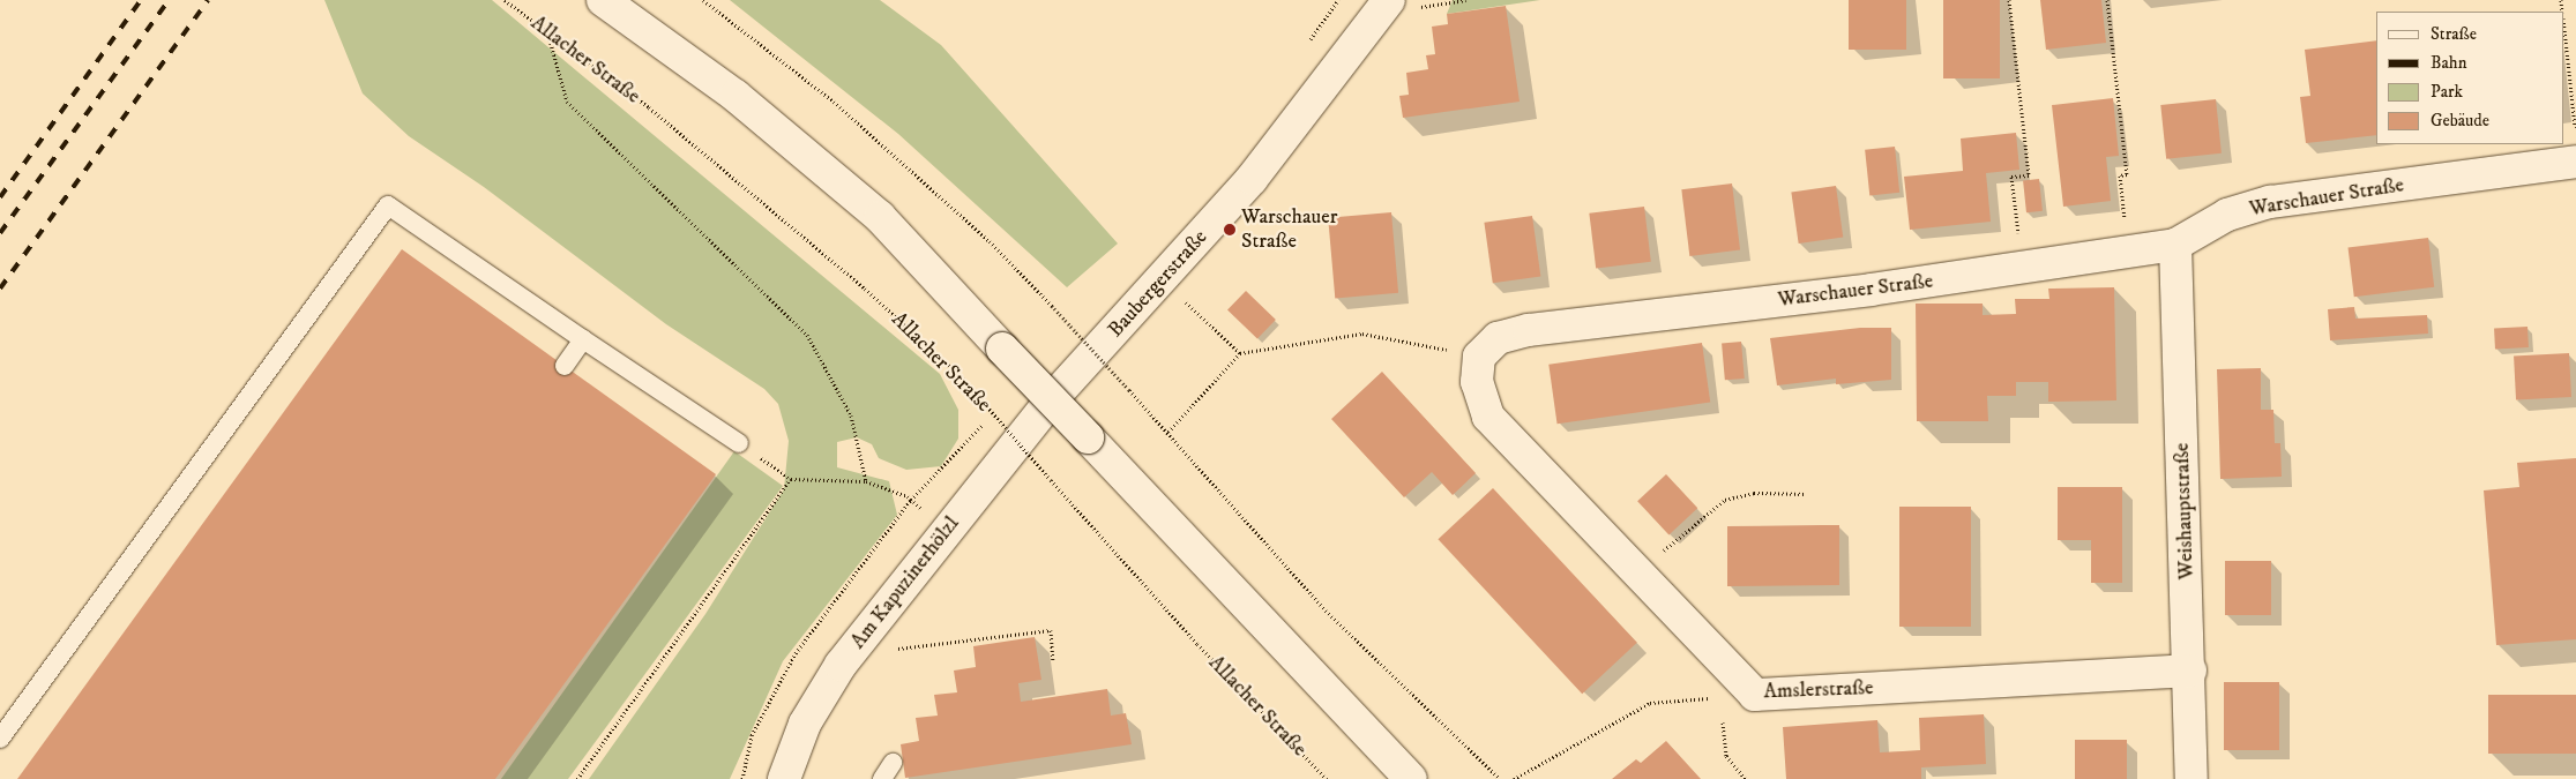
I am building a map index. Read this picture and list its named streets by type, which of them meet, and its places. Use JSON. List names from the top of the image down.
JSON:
{
  "streets": {
    "street": [
      "Warschauer Straße",
      "Baubergerstraße",
      "Weishauptstraße",
      "Am Kapuzinerhölzl",
      "Amslerstraße"
    ],
    "path": ["Allacher Straße"]
  },
  "crossings": [
    ["Warschauer Straße", "Weishauptstraße"],
    ["Warschauer Straße", "Amslerstraße"],
    ["Baubergerstraße", "Am Kapuzinerhölzl"],
    ["Weishauptstraße", "Amslerstraße"]
  ],
  "places": ["Warschauer Straße"],
  "legend": [
    "Straße",
    "Bahn",
    "Park",
    "Gebäude"
  ]
}
